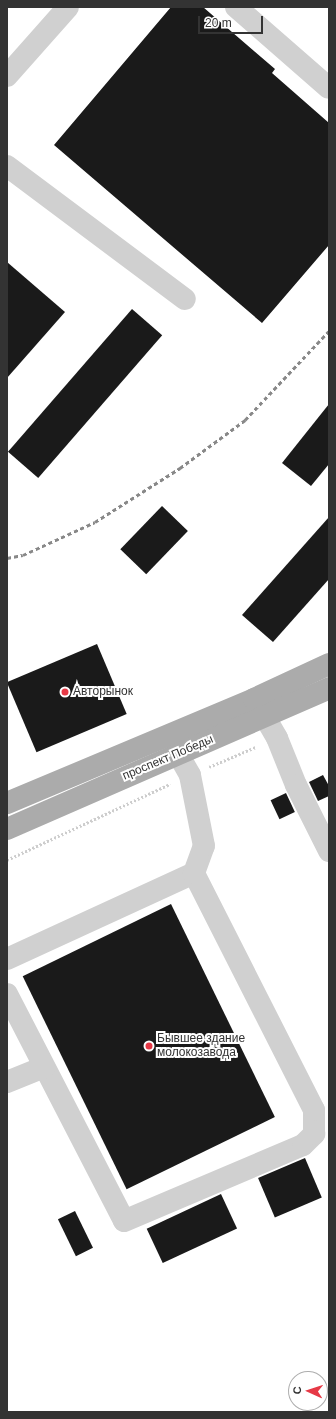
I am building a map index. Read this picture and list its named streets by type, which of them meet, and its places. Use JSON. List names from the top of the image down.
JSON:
{
  "streets": {
    "main road": ["проспект Победы"]
  },
  "places": ["Авторынок", "Бывшее здание молокозавода"],
  "scale_bar": "20 m",
  "north": "left"
}
